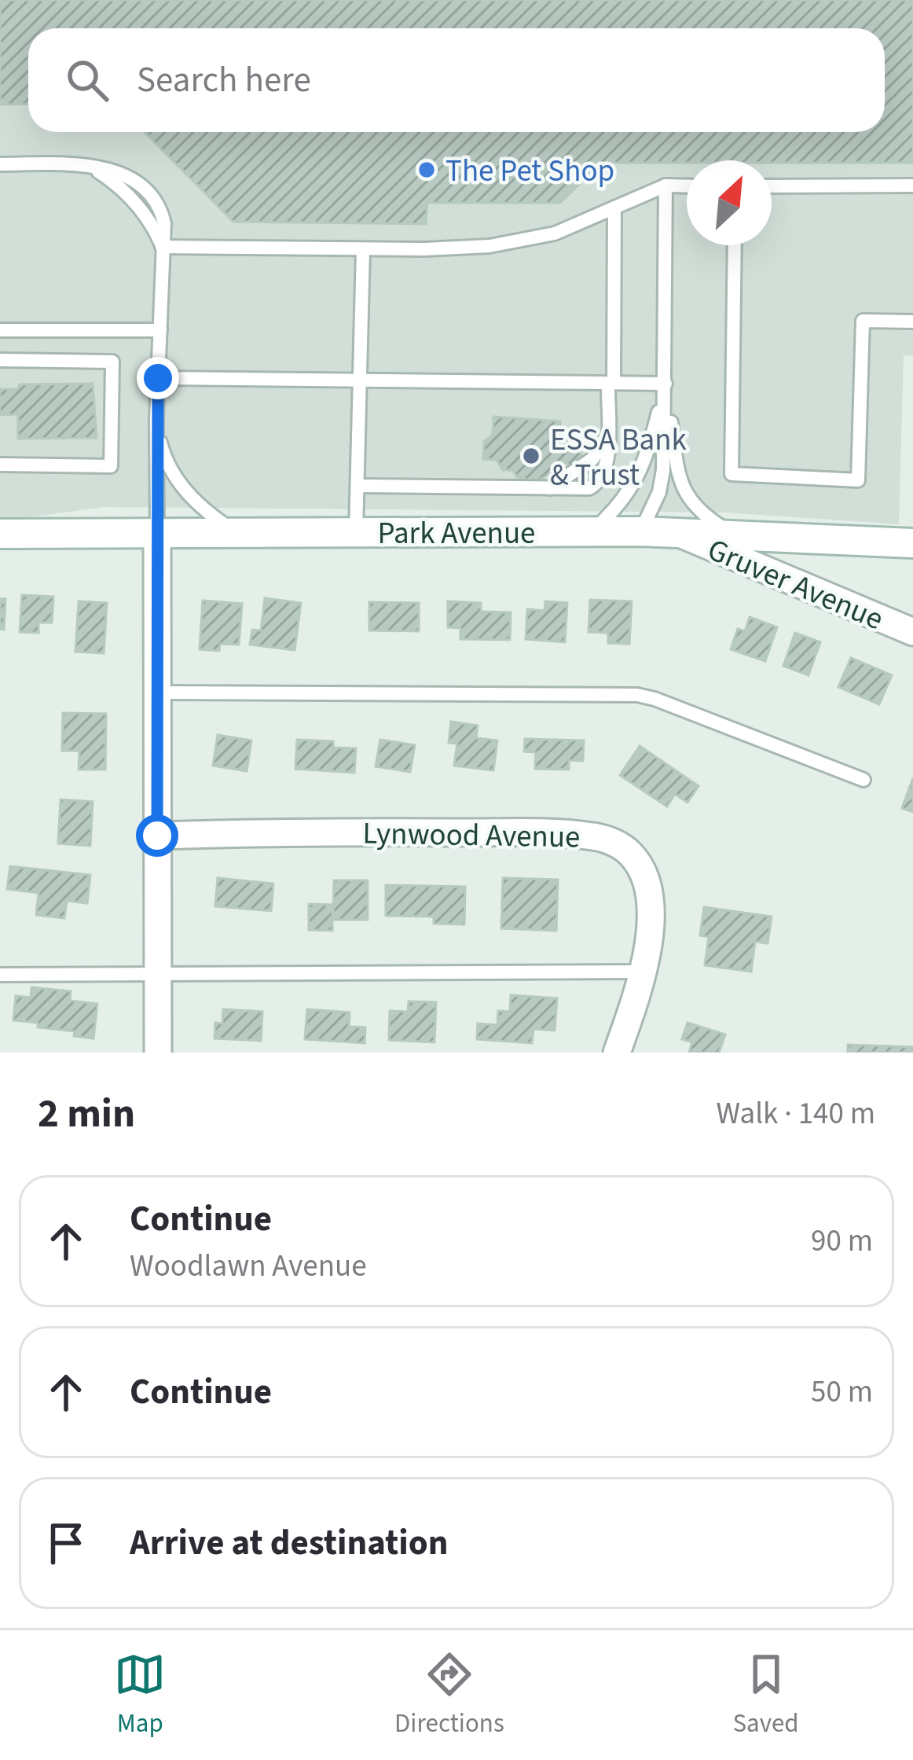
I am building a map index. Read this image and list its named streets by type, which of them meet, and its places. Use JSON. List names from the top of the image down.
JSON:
{
  "streets": {
    "main road": ["Park Avenue"],
    "street": ["Gruver Avenue", "Lynwood Avenue"]
  },
  "crossings": [
    ["Park Avenue", "Gruver Avenue"]
  ],
  "places": ["The Pet Shop", "ESSA Bank & Trust"],
  "north": "top right",
  "page": {
    "search": "Search here",
    "heading": ["2 min", "Walk · 140 m"],
    "list": [
      ["Continue", "Woodlawn Avenue", "90 m"],
      ["Continue", "50 m"],
      "Arrive at destination"
    ],
    "nav": ["Map", "Directions", "Saved"]
  }
}
